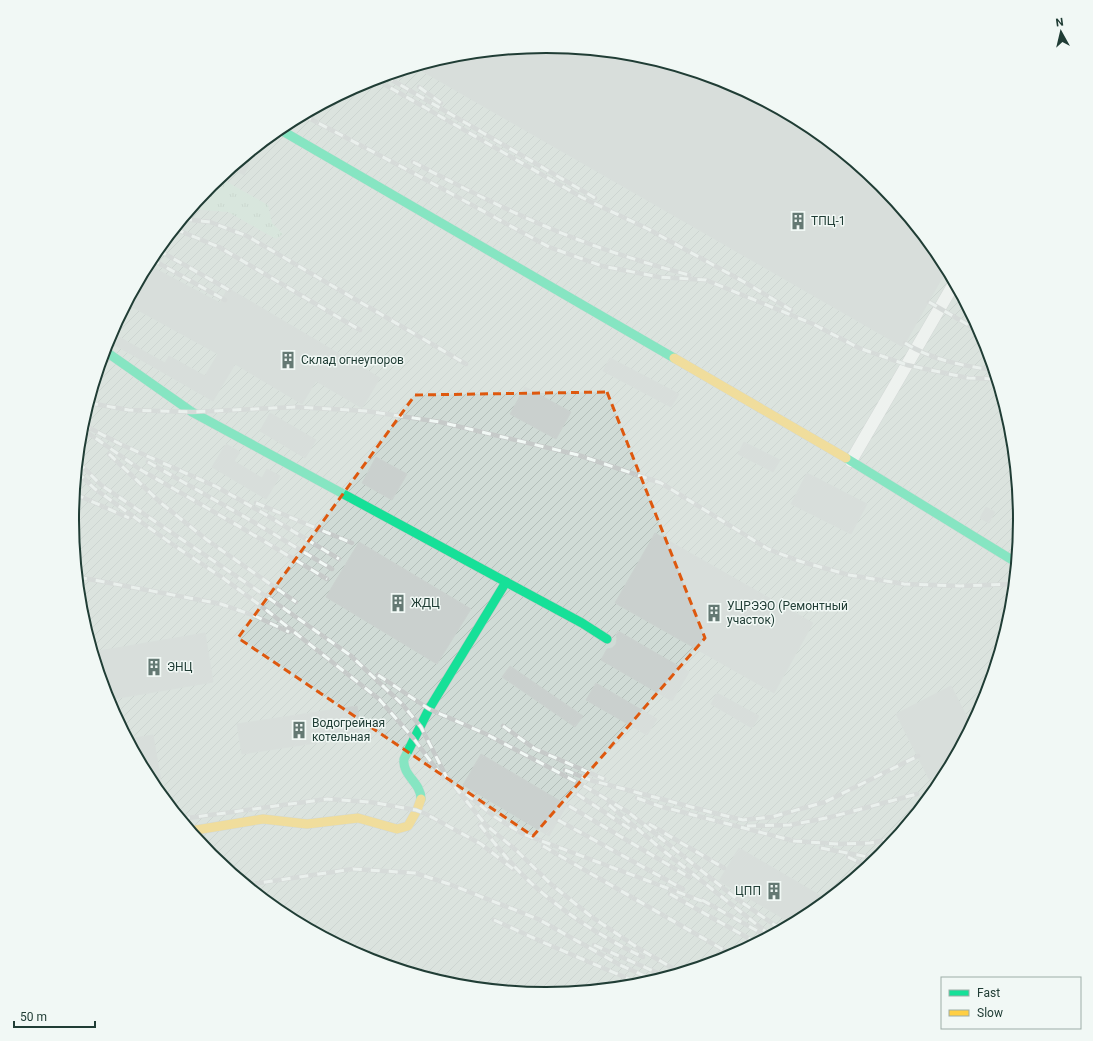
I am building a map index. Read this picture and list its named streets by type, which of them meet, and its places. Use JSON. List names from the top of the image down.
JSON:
{
  "places": {
    "building": [
      "ТПЦ-1",
      "Склад огнеупоров",
      "ЖДЦ",
      "УЦРЭЭО (Ремонтный участок)",
      "ЭНЦ",
      "Водогрейная котельная",
      "ЦПП"
    ]
  },
  "legend": ["Fast", "Slow"],
  "scale_bar": "50 m",
  "north": "top"
}
